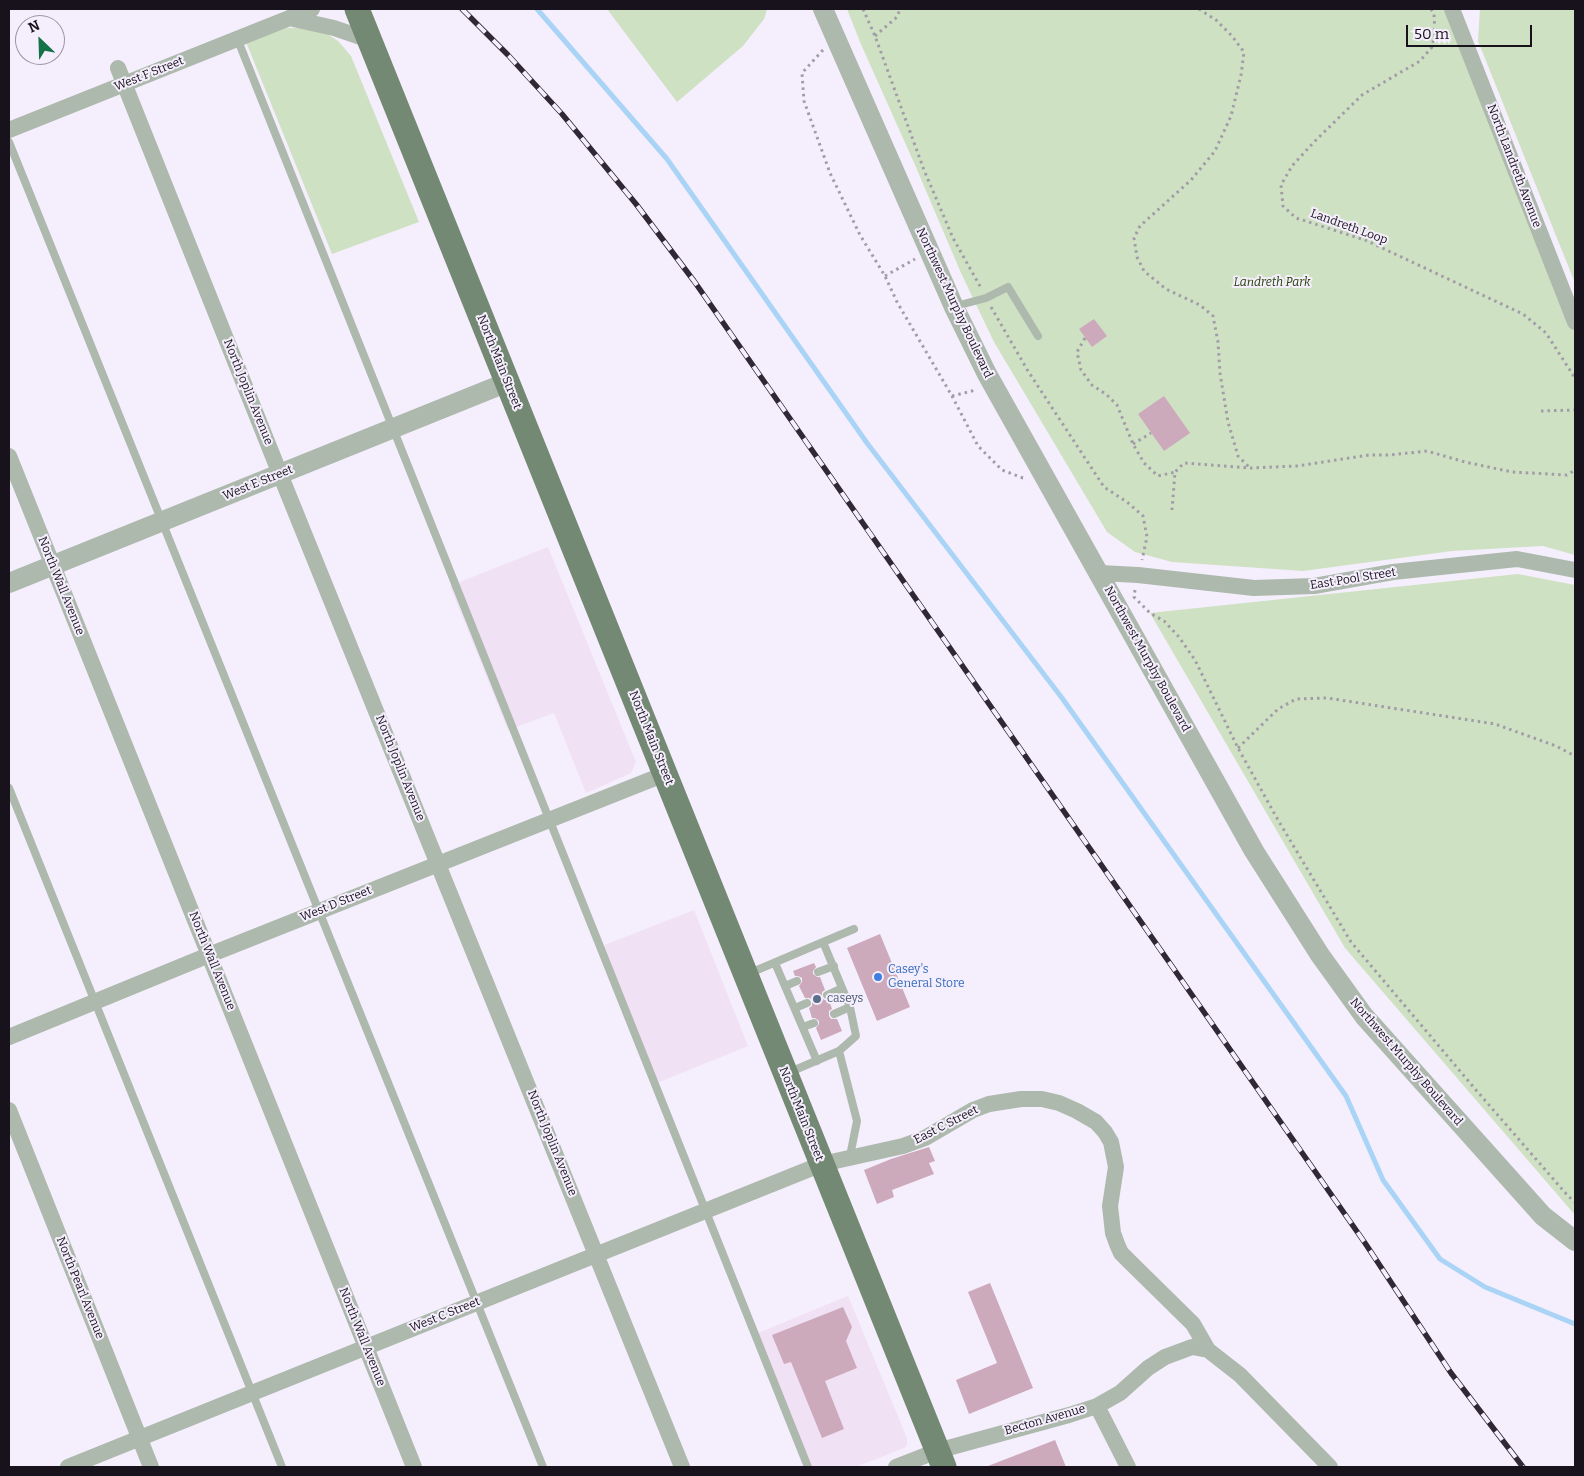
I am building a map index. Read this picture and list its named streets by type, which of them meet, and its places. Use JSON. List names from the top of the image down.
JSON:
{
  "streets": {
    "main road": ["North Main Street"],
    "street": [
      "West F Street",
      "North Landreth Avenue",
      "Northwest Murphy Boulevard",
      "North Joplin Avenue",
      "West E Street",
      "East Pool Street",
      "North Wall Avenue",
      "West D Street",
      "East C Street",
      "North Pearl Avenue",
      "West C Street",
      "Becton Avenue"
    ],
    "path": ["Landreth Loop"]
  },
  "crossings": [
    ["West F Street", "North Joplin Avenue"],
    ["Northwest Murphy Boulevard", "East Pool Street"],
    ["North Main Street", "West E Street"],
    ["North Main Street", "West D Street"],
    ["North Main Street", "East C Street"],
    ["North Main Street", "West C Street"],
    ["North Main Street", "Becton Avenue"],
    ["North Joplin Avenue", "West E Street"],
    ["North Joplin Avenue", "West D Street"],
    ["North Joplin Avenue", "West C Street"],
    ["West E Street", "North Wall Avenue"],
    ["North Wall Avenue", "West D Street"],
    ["North Wall Avenue", "West C Street"],
    ["East C Street", "West C Street"],
    ["East C Street", "Becton Avenue"],
    ["North Pearl Avenue", "West C Street"]
  ],
  "parks": ["Landreth Park"],
  "places": ["Casey's General Store", "caseys"],
  "scale_bar": "50 m",
  "north": "top left"
}
